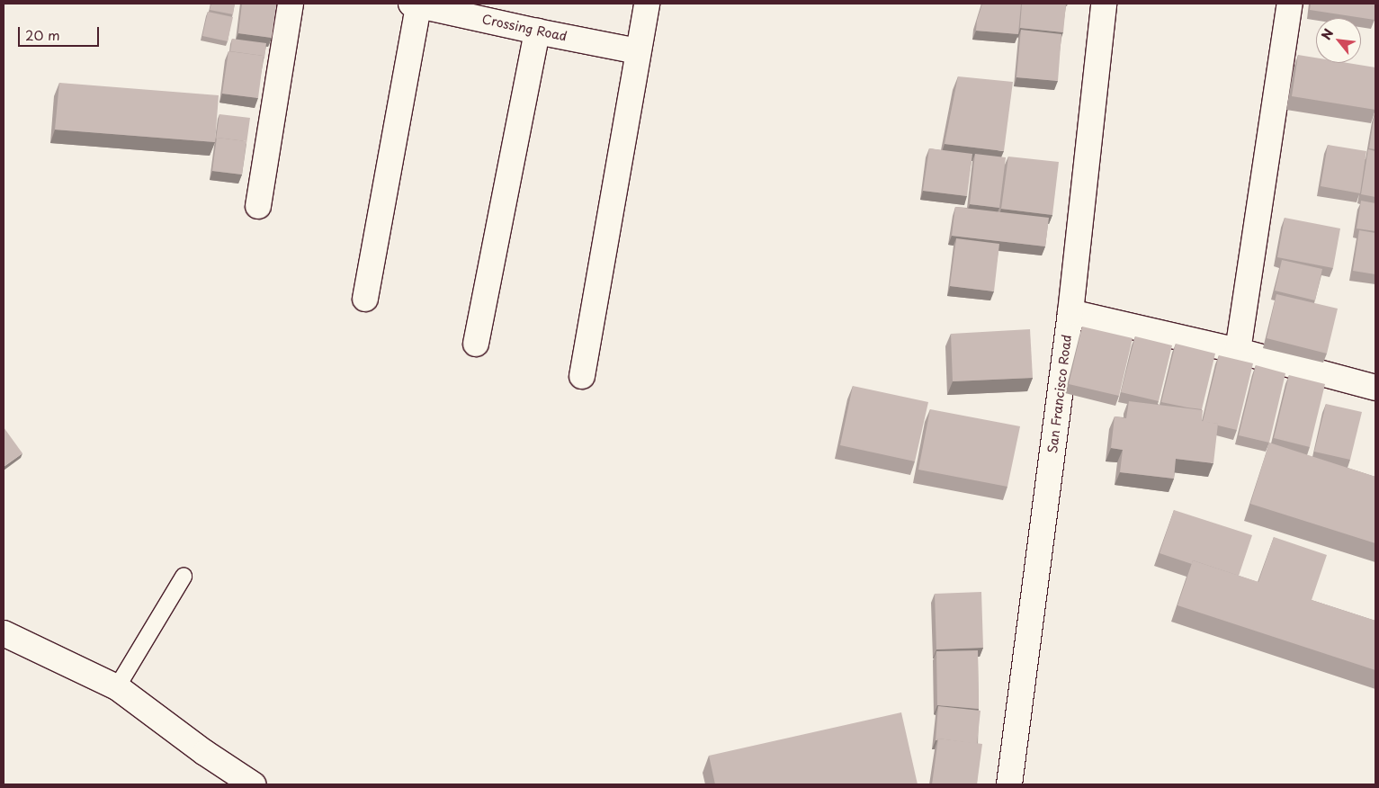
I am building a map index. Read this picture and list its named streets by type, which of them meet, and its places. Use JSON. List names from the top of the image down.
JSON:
{
  "streets": {
    "street": ["Crossing Road", "San Francisco Road"]
  },
  "scale_bar": "20 m",
  "north": "top left"
}
